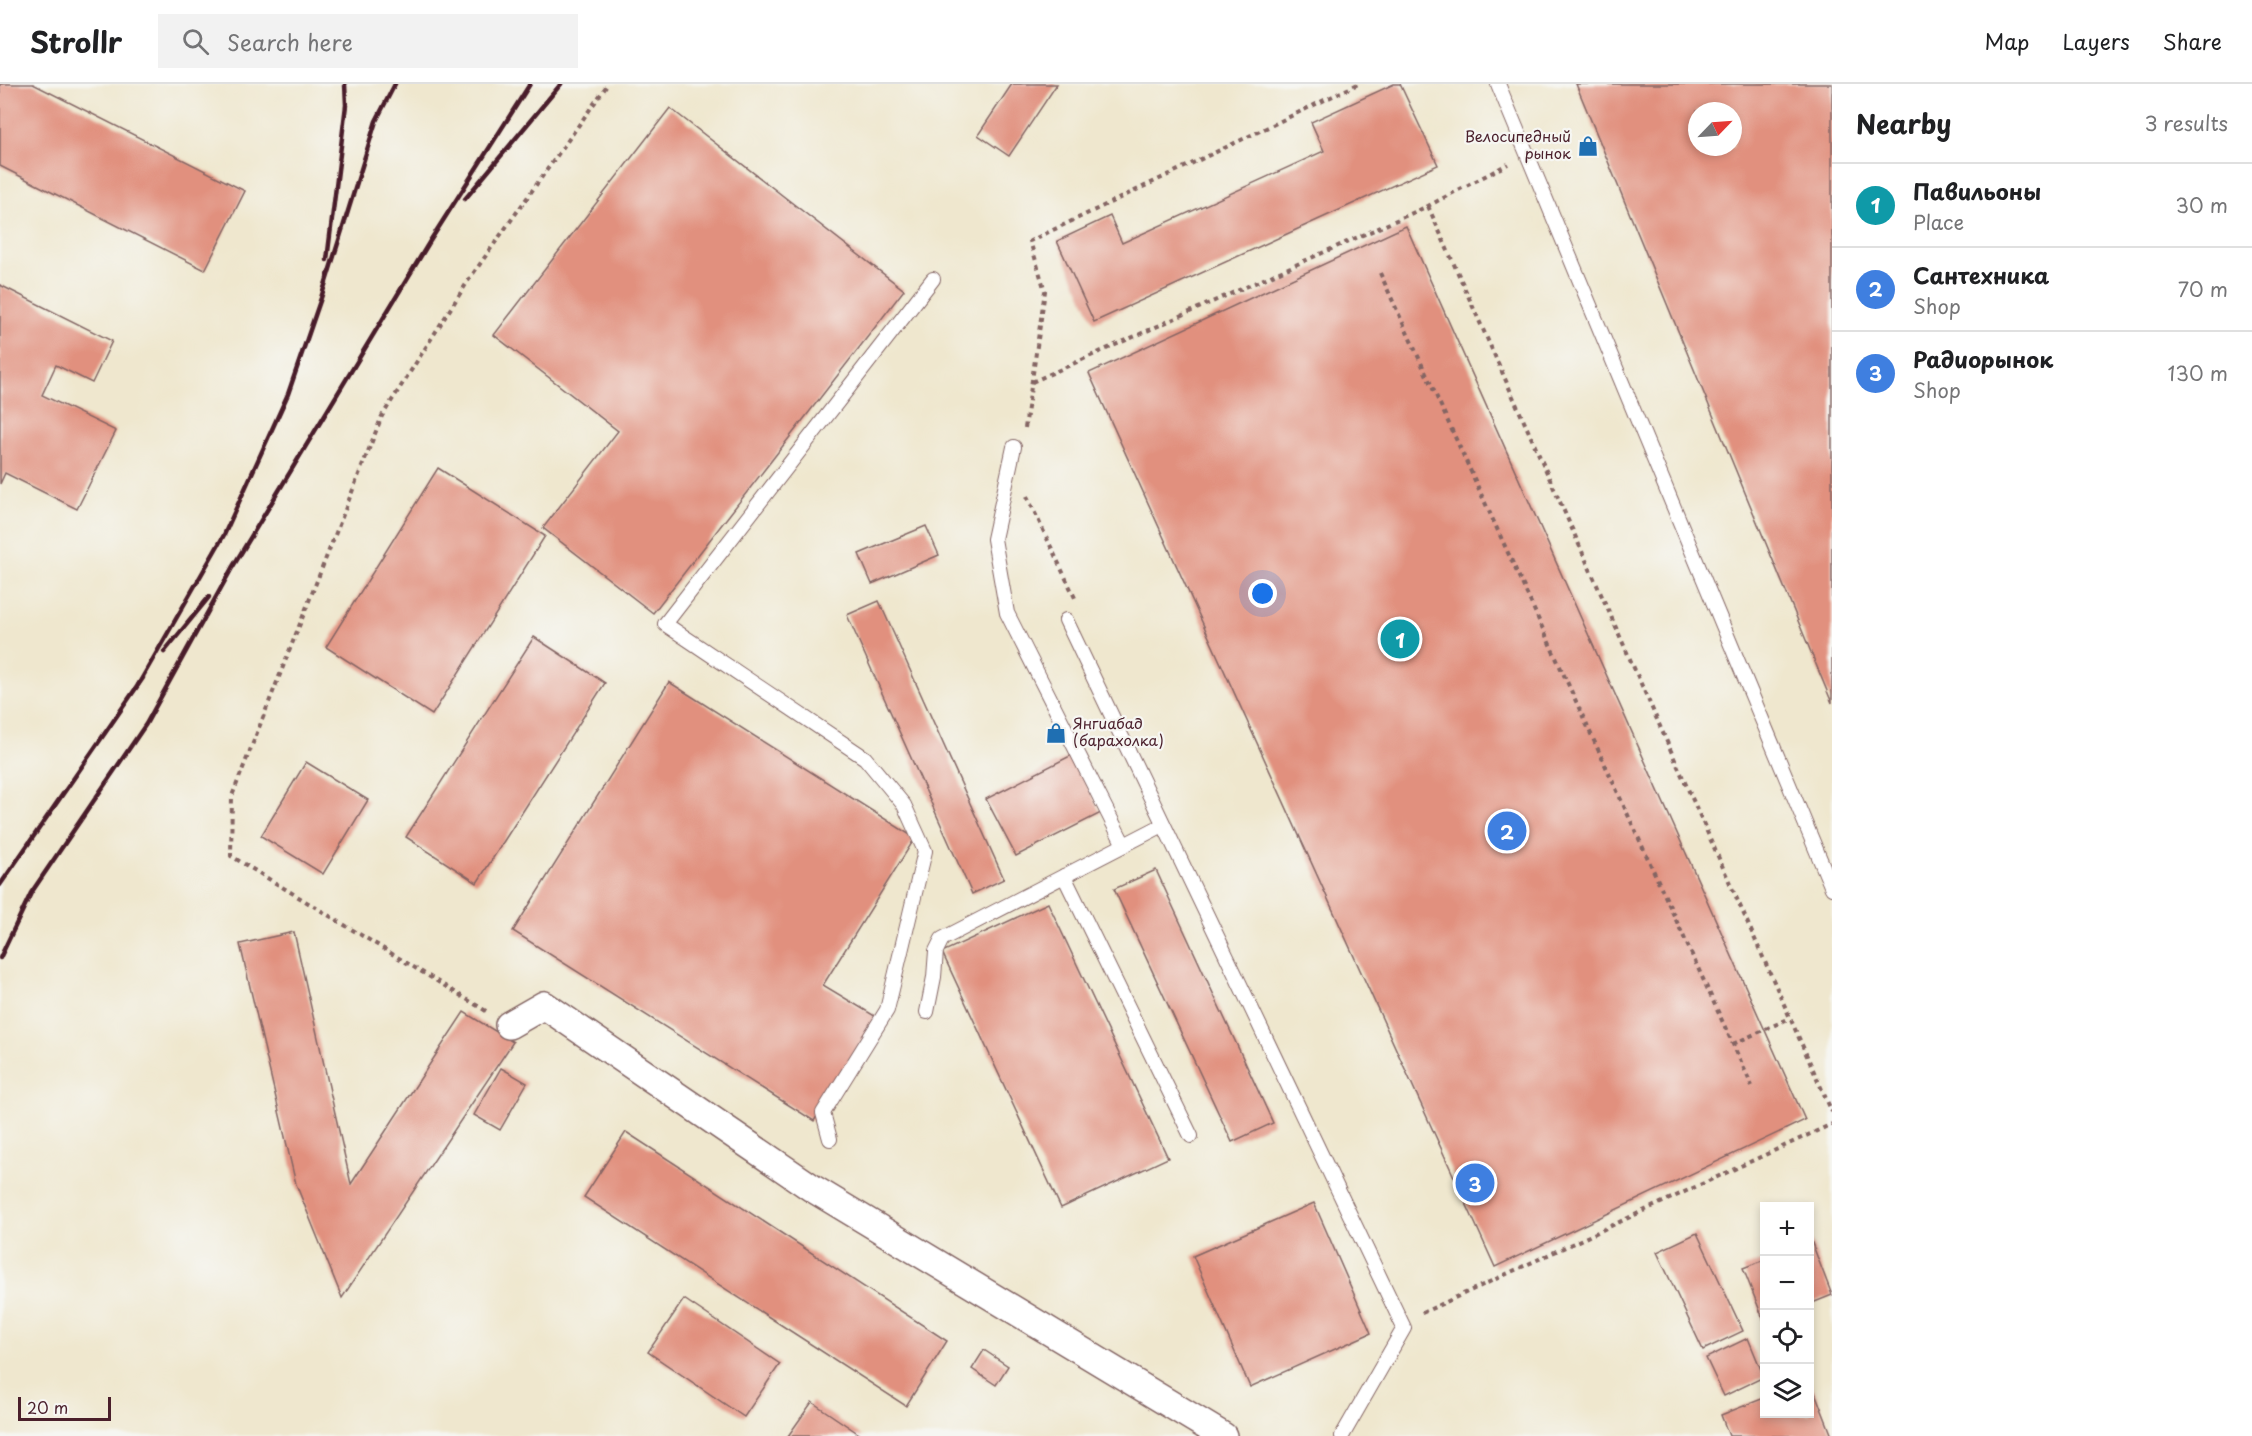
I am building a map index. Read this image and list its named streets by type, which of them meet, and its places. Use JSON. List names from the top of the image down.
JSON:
{
  "places": {
    "shop": ["Велосипедный рынок", "Янгиабад (барахолка)"]
  },
  "scale_bar": "20 m",
  "north": "top right",
  "page": {
    "header": "Strollr",
    "search": "Search here",
    "nav": ["Map", "Layers", "Share"],
    "heading": ["Nearby", "3 results"],
    "list": [
      {
        "mark": "1",
        "name": "Павильоны",
        "note": "Place",
        "value": "30 m"
      },
      {
        "mark": "2",
        "name": "Сантехника",
        "note": "Shop",
        "value": "70 m"
      },
      {
        "mark": "3",
        "name": "Радиорынок",
        "note": "Shop",
        "value": "130 m"
      }
    ],
    "pins": ["1", "2", "3"],
    "map_buttons": ["+", "−"],
    "scale": "20 m"
  }
}
